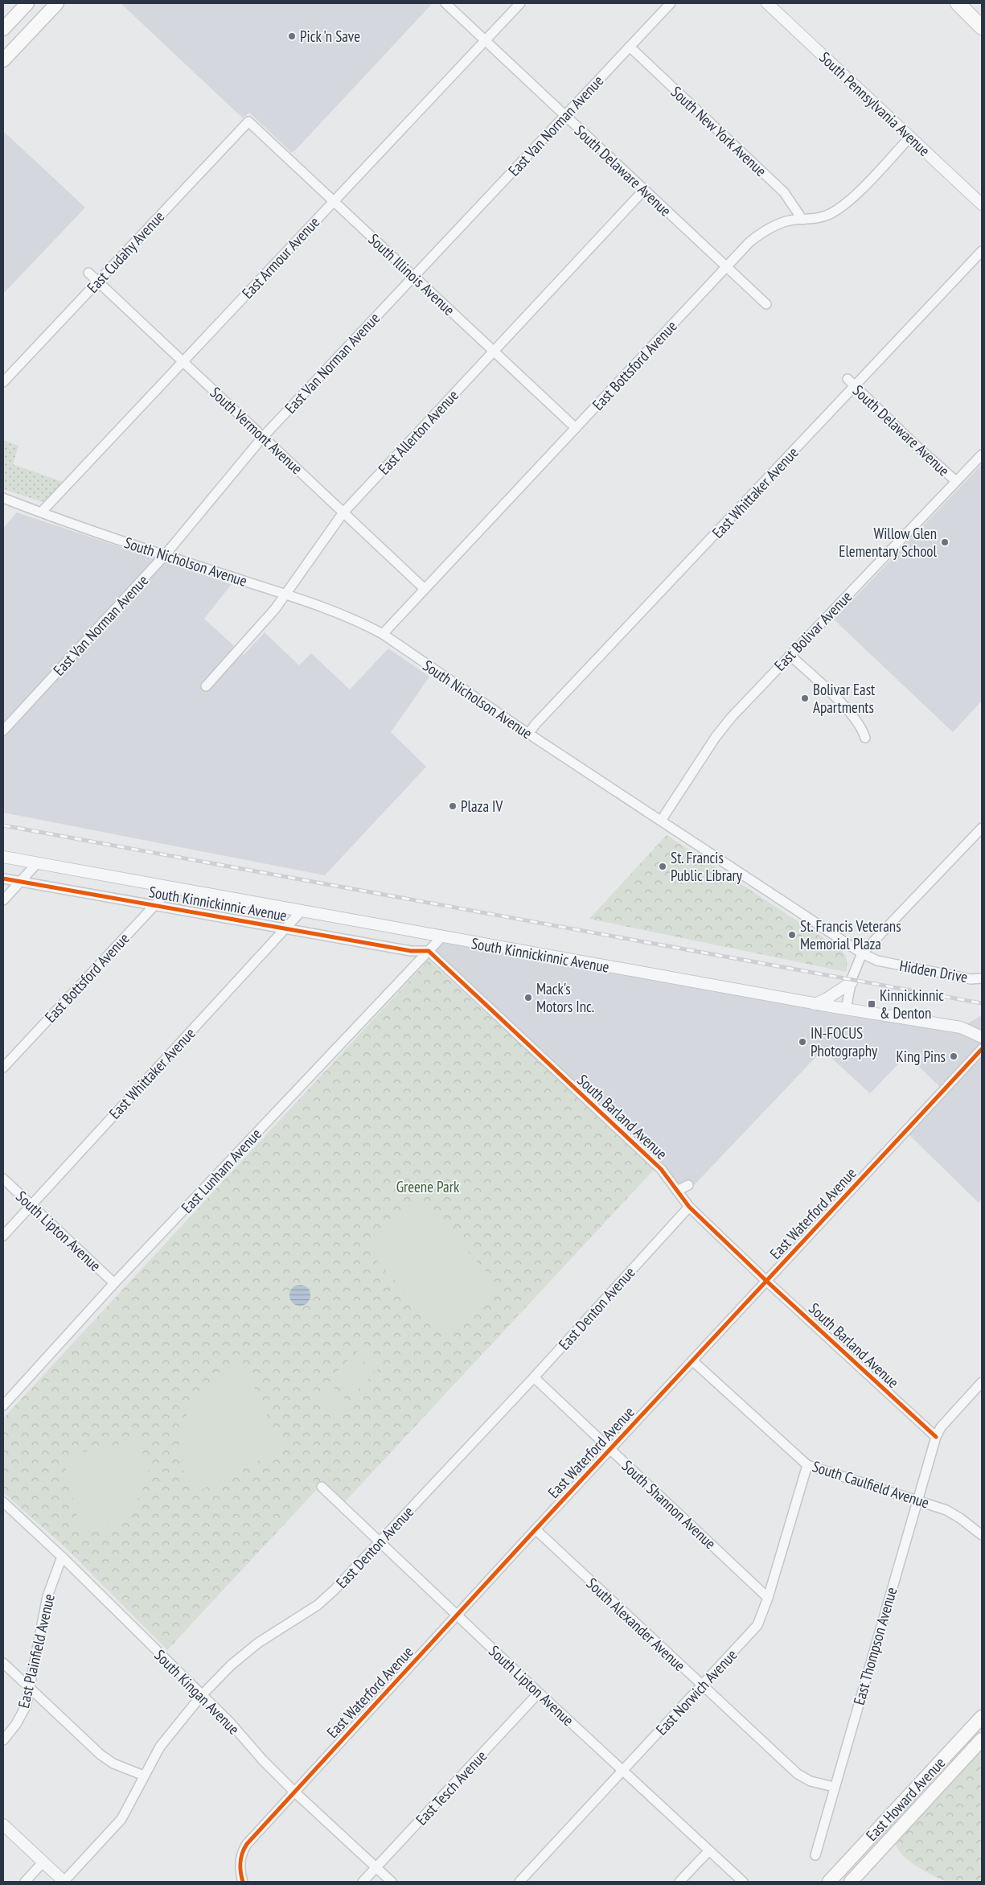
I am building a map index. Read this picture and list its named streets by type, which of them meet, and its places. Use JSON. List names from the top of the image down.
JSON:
{
  "streets": {
    "main road": ["East Howard Avenue"],
    "street": [
      "South Pennsylvania Avenue",
      "East Van Norman Avenue",
      "South New York Avenue",
      "South Delaware Avenue",
      "East Cudahy Avenue",
      "East Armour Avenue",
      "South Illinois Avenue",
      "East Bottsford Avenue",
      "South Vermont Avenue",
      "East Allerton Avenue",
      "East Whittaker Avenue",
      "South Nicholson Avenue",
      "East Bolivar Avenue",
      "South Kinnickinnic Avenue",
      "Hidden Drive",
      "South Barland Avenue",
      "East Lunham Avenue",
      "East Waterford Avenue",
      "South Lipton Avenue",
      "East Denton Avenue",
      "South Caulfield Avenue",
      "South Shannon Avenue",
      "South Alexander Avenue",
      "East Thompson Avenue",
      "East Plainfield Avenue",
      "South Kingan Avenue",
      "East Norwich Avenue",
      "East Tesch Avenue"
    ]
  },
  "crossings": [
    ["South Pennsylvania Avenue", "East Bottsford Avenue"],
    ["East Van Norman Avenue", "South New York Avenue"],
    ["East Van Norman Avenue", "South Delaware Avenue"],
    ["East Van Norman Avenue", "South Illinois Avenue"],
    ["East Van Norman Avenue", "South Vermont Avenue"],
    ["East Van Norman Avenue", "South Nicholson Avenue"],
    ["South New York Avenue", "East Bottsford Avenue"],
    ["South Delaware Avenue", "East Armour Avenue"],
    ["South Delaware Avenue", "East Bottsford Avenue"],
    ["South Delaware Avenue", "East Allerton Avenue"],
    ["South Delaware Avenue", "East Whittaker Avenue"],
    ["South Delaware Avenue", "East Bolivar Avenue"],
    ["East Cudahy Avenue", "South Illinois Avenue"],
    ["East Cudahy Avenue", "South Vermont Avenue"],
    ["East Armour Avenue", "South Illinois Avenue"],
    ["East Armour Avenue", "South Vermont Avenue"],
    ["East Armour Avenue", "South Nicholson Avenue"],
    ["South Illinois Avenue", "East Bottsford Avenue"],
    ["South Illinois Avenue", "East Allerton Avenue"],
    ["East Bottsford Avenue", "South Vermont Avenue"],
    ["East Bottsford Avenue", "South Nicholson Avenue"],
    ["East Bottsford Avenue", "South Kinnickinnic Avenue"],
    ["South Vermont Avenue", "East Allerton Avenue"],
    ["East Allerton Avenue", "South Nicholson Avenue"],
    ["East Whittaker Avenue", "South Nicholson Avenue"],
    ["East Whittaker Avenue", "South Kinnickinnic Avenue"],
    ["East Whittaker Avenue", "South Lipton Avenue"],
    ["South Nicholson Avenue", "East Bolivar Avenue"],
    ["South Nicholson Avenue", "Hidden Drive"],
    ["South Kinnickinnic Avenue", "South Barland Avenue"],
    ["South Kinnickinnic Avenue", "East Lunham Avenue"],
    ["South Barland Avenue", "East Lunham Avenue"],
    ["South Barland Avenue", "East Waterford Avenue"],
    ["South Barland Avenue", "East Denton Avenue"],
    ["South Barland Avenue", "East Thompson Avenue"],
    ["East Lunham Avenue", "South Lipton Avenue"],
    ["East Waterford Avenue", "South Lipton Avenue"],
    ["East Waterford Avenue", "South Caulfield Avenue"],
    ["East Waterford Avenue", "South Shannon Avenue"],
    ["East Waterford Avenue", "South Alexander Avenue"],
    ["East Waterford Avenue", "South Kingan Avenue"],
    ["South Lipton Avenue", "East Denton Avenue"],
    ["South Lipton Avenue", "East Norwich Avenue"],
    ["South Lipton Avenue", "East Tesch Avenue"],
    ["East Denton Avenue", "South Shannon Avenue"],
    ["East Denton Avenue", "South Kingan Avenue"],
    ["South Caulfield Avenue", "East Thompson Avenue"],
    ["South Caulfield Avenue", "East Norwich Avenue"],
    ["South Shannon Avenue", "East Norwich Avenue"],
    ["South Alexander Avenue", "East Thompson Avenue"],
    ["South Alexander Avenue", "East Norwich Avenue"],
    ["East Plainfield Avenue", "South Kingan Avenue"],
    ["South Kingan Avenue", "East Tesch Avenue"]
  ],
  "parks": ["Greene Park"],
  "places": {
    "other": [
      "Pick 'n Save",
      "Willow Glen Elementary School",
      "Bolivar East Apartments",
      "Plaza IV",
      "St. Francis Public Library",
      "St. Francis Veterans Memorial Plaza",
      "Mack's Motors Inc.",
      "IN-FOCUS Photography",
      "King Pins"
    ],
    "transit": ["Kinnickinnic & Denton"]
  }
}
